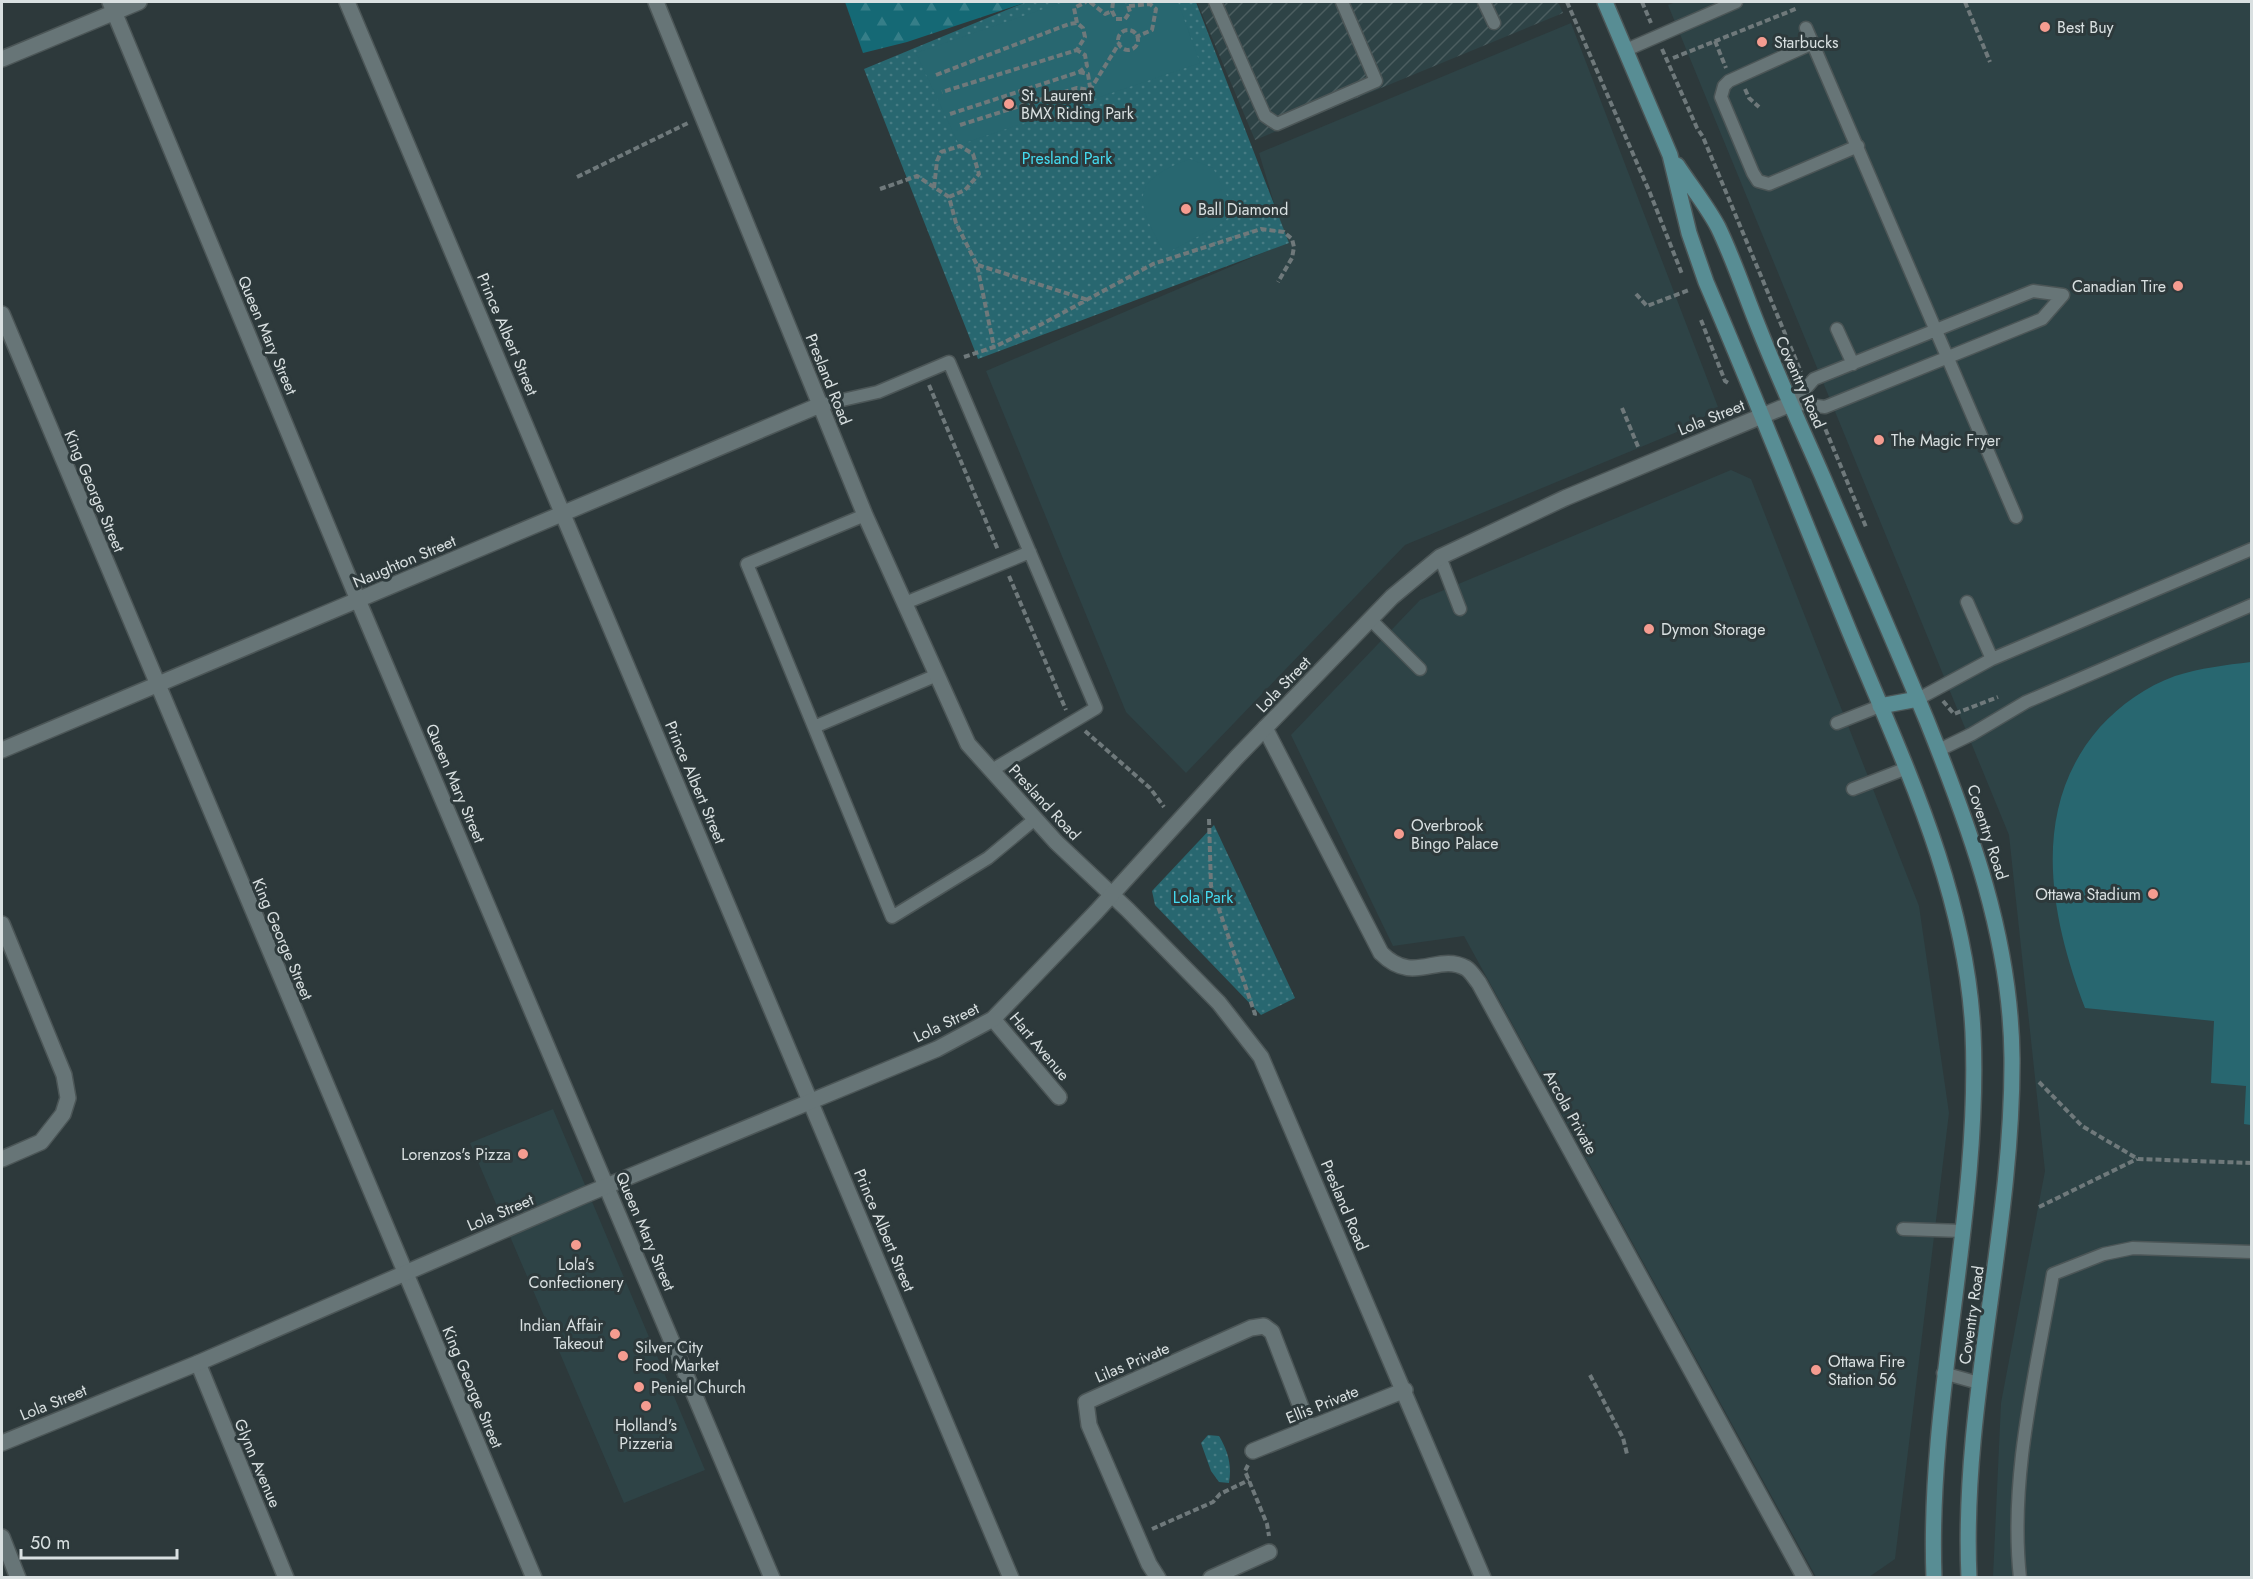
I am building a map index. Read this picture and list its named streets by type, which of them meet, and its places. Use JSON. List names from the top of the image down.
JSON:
{
  "streets": {
    "main road": ["Coventry Road"],
    "street": [
      "Prince Albert Street",
      "Queen Mary Street",
      "Presland Road",
      "Lola Street",
      "King George Street",
      "Naughton Street",
      "Hart Avenue",
      "Arcola Private",
      "Lilas Private",
      "Ellis Private",
      "Glynn Avenue"
    ]
  },
  "crossings": [
    ["Prince Albert Street", "Lola Street"],
    ["Prince Albert Street", "Naughton Street"],
    ["Queen Mary Street", "Lola Street"],
    ["Queen Mary Street", "Naughton Street"],
    ["Presland Road", "Lola Street"],
    ["Presland Road", "Naughton Street"],
    ["Presland Road", "Ellis Private"],
    ["Coventry Road", "Lola Street"],
    ["Lola Street", "King George Street"],
    ["Lola Street", "Hart Avenue"],
    ["Lola Street", "Arcola Private"],
    ["Lola Street", "Glynn Avenue"],
    ["King George Street", "Naughton Street"],
    ["Lilas Private", "Ellis Private"]
  ],
  "parks": ["Presland Park", "Lola Park"],
  "places": [
    "Best Buy",
    "Starbucks",
    "St. Laurent BMX Riding Park",
    "Ball Diamond",
    "Canadian Tire",
    "The Magic Fryer",
    "Dymon Storage",
    "Overbrook Bingo Palace",
    "Ottawa Stadium",
    "Lorenzos's Pizza",
    "Lola's Confectionery",
    "Indian Affair Takeout",
    "Silver City Food Market",
    "Ottawa Fire Station 56",
    "Peniel Church",
    "Holland's Pizzeria"
  ],
  "scale_bar": "50 m"
}
